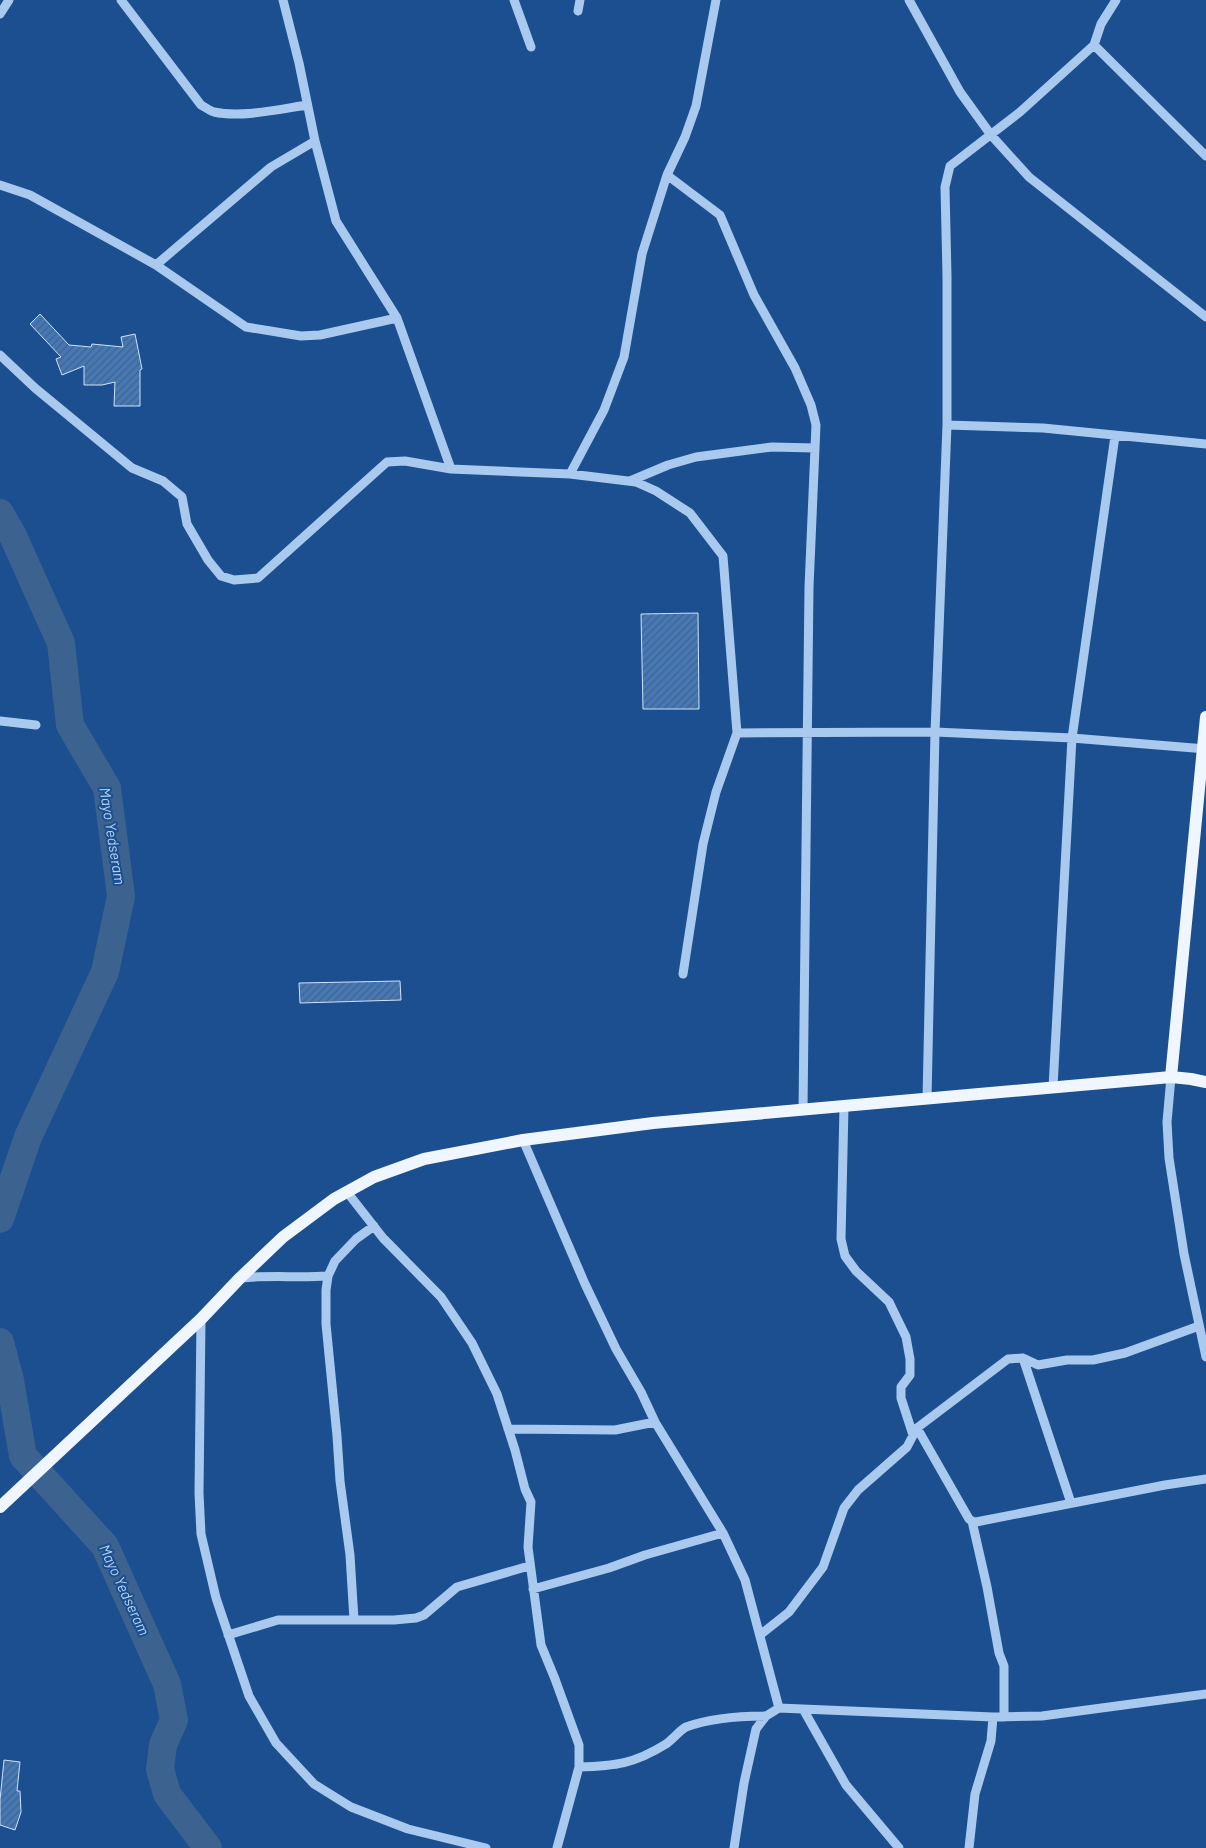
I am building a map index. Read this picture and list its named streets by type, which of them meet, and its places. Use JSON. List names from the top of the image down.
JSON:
{
  "water": ["Mayo Yedseram"]
}
